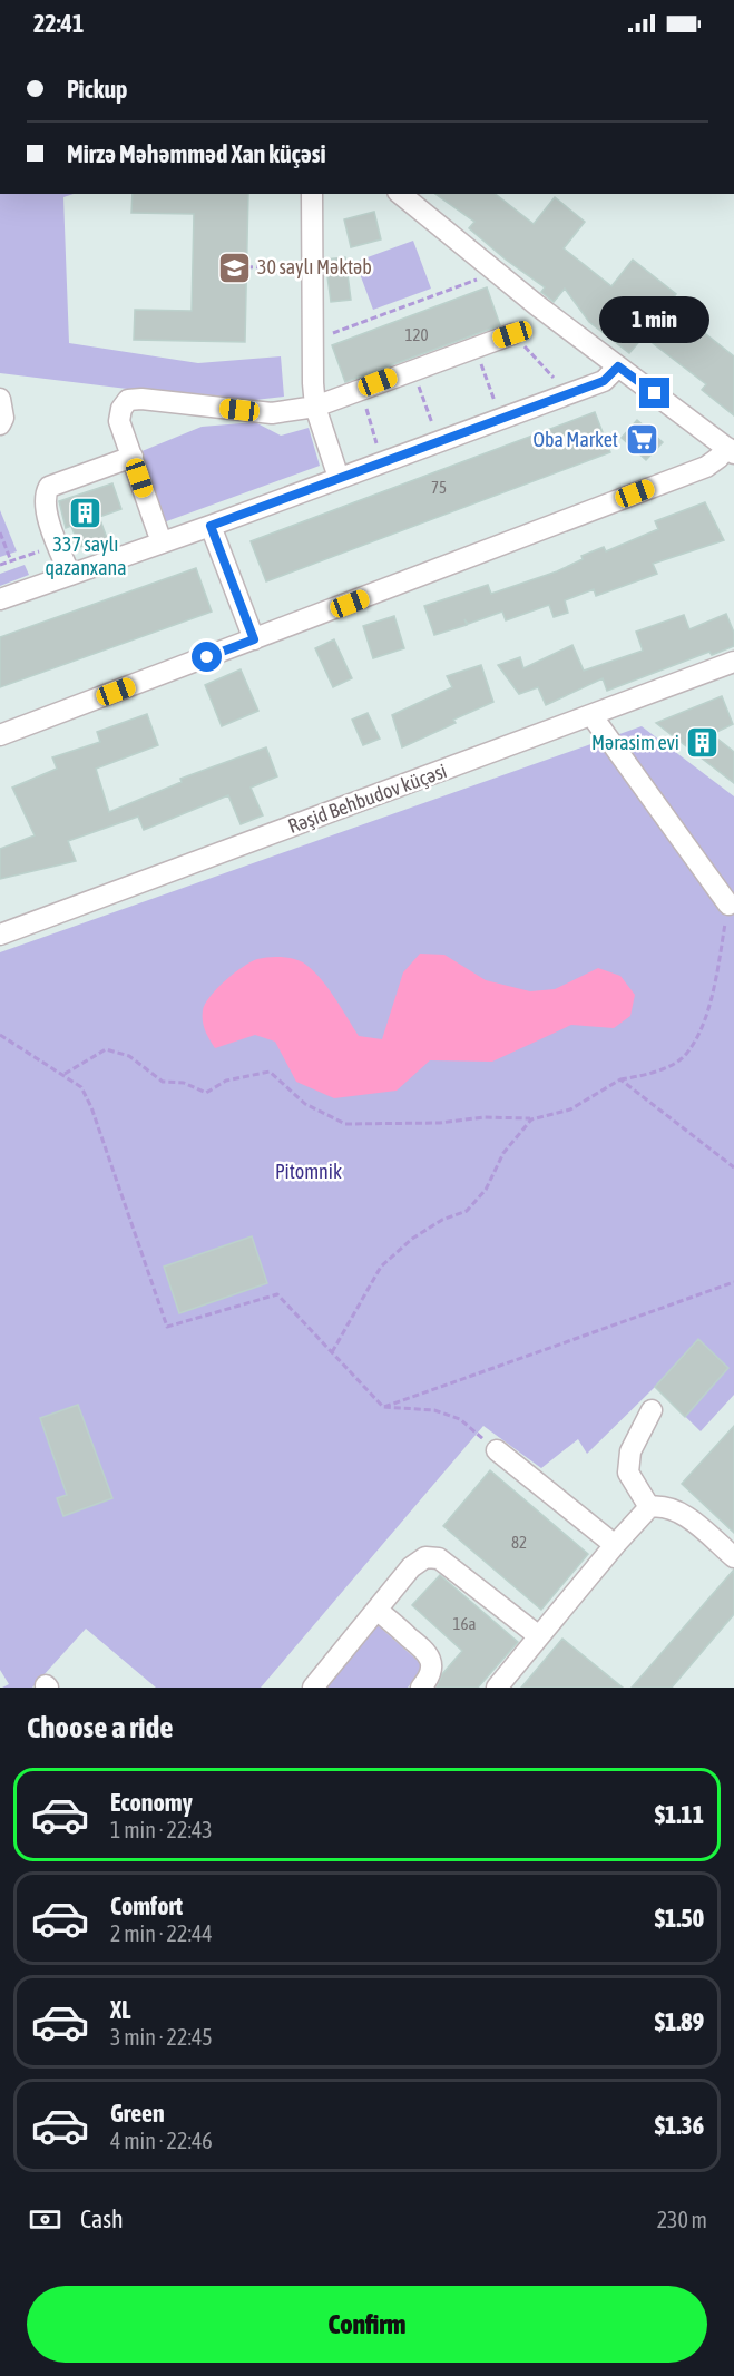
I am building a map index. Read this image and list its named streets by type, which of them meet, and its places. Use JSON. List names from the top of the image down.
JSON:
{
  "streets": {
    "street": ["Rəşid Behbudov küçəsi"]
  },
  "parks": ["Pitomnik"],
  "places": {
    "school or university": ["30 saylı Məktəb"],
    "supermarket": ["Oba Market"],
    "building": ["337 saylı qazanxana", "Mərasim evi"]
  },
  "house_numbers": [
    "120",
    "75",
    "82",
    "16a"
  ],
  "page": {
    "status": "22:41",
    "banner": ["Pickup", "Mirzə Məhəmməd Xan küçəsi"],
    "bubble": "1 min",
    "heading": "Choose a ride",
    "list": [
      {
        "name": "Economy",
        "note": "1 min · 22:43",
        "value": "$1.11"
      },
      {
        "name": "Comfort",
        "note": "2 min · 22:44",
        "value": "$1.50"
      },
      {
        "name": "XL",
        "note": "3 min · 22:45",
        "value": "$1.89"
      },
      {
        "name": "Green",
        "note": "4 min · 22:46",
        "value": "$1.36"
      }
    ],
    "pay": ["Cash", "230 m"],
    "buttons": "Confirm"
  }
}
